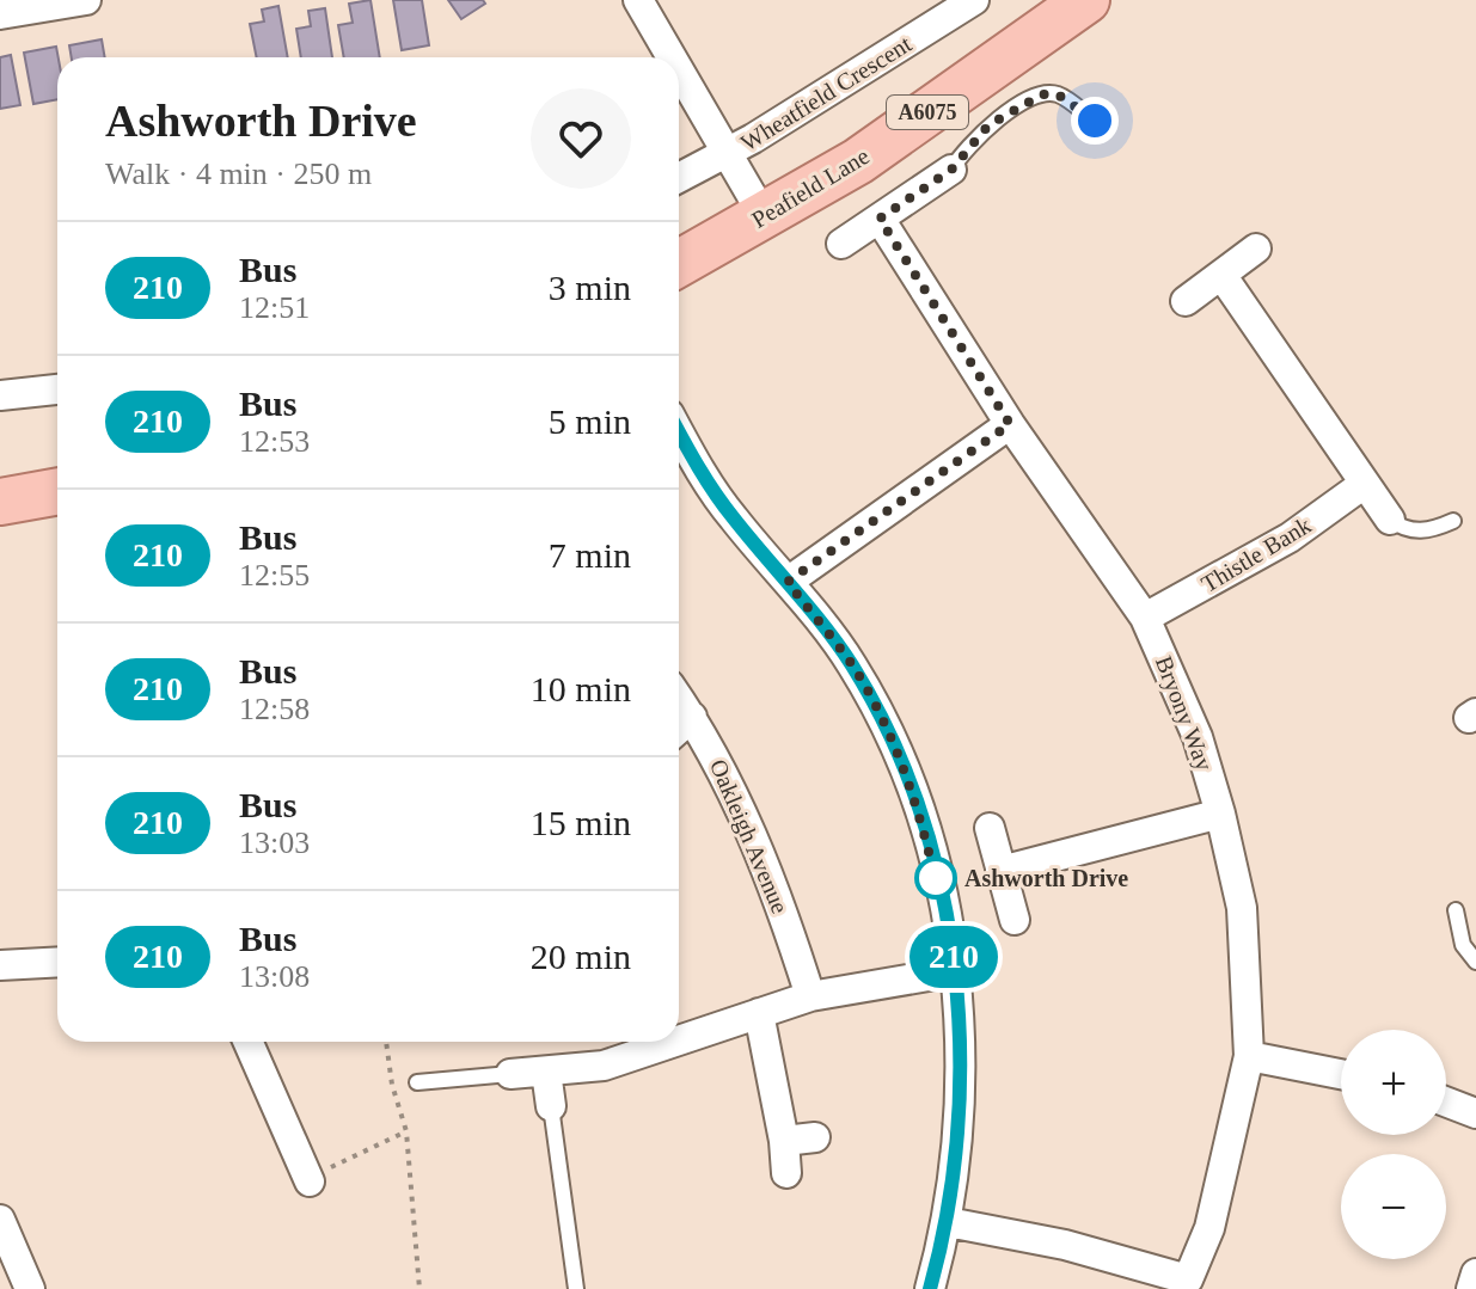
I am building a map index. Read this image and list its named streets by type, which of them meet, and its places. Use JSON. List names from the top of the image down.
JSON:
{
  "streets": {
    "main road": ["A6075", "Peafield Lane"],
    "street": [
      "Wheatfield Crescent",
      "Thistle Bank",
      "Bryony Way",
      "Oakleigh Avenue"
    ]
  },
  "crossings": [
    ["Thistle Bank", "Bryony Way"]
  ],
  "places": ["Ashworth Drive"],
  "lines": ["bus line 210"],
  "page": {
    "on_map": "210",
    "heading": ["Ashworth Drive", "Walk · 4 min · 250 m"],
    "list": [
      {
        "mark": "210",
        "name": "Bus",
        "note": "12:51",
        "value": "3 min"
      },
      {
        "mark": "210",
        "name": "Bus",
        "note": "12:53",
        "value": "5 min"
      },
      {
        "mark": "210",
        "name": "Bus",
        "note": "12:55",
        "value": "7 min"
      },
      {
        "mark": "210",
        "name": "Bus",
        "note": "12:58",
        "value": "10 min"
      },
      {
        "mark": "210",
        "name": "Bus",
        "note": "13:03",
        "value": "15 min"
      },
      {
        "mark": "210",
        "name": "Bus",
        "note": "13:08",
        "value": "20 min"
      }
    ],
    "map_buttons": ["+", "−"]
  }
}
